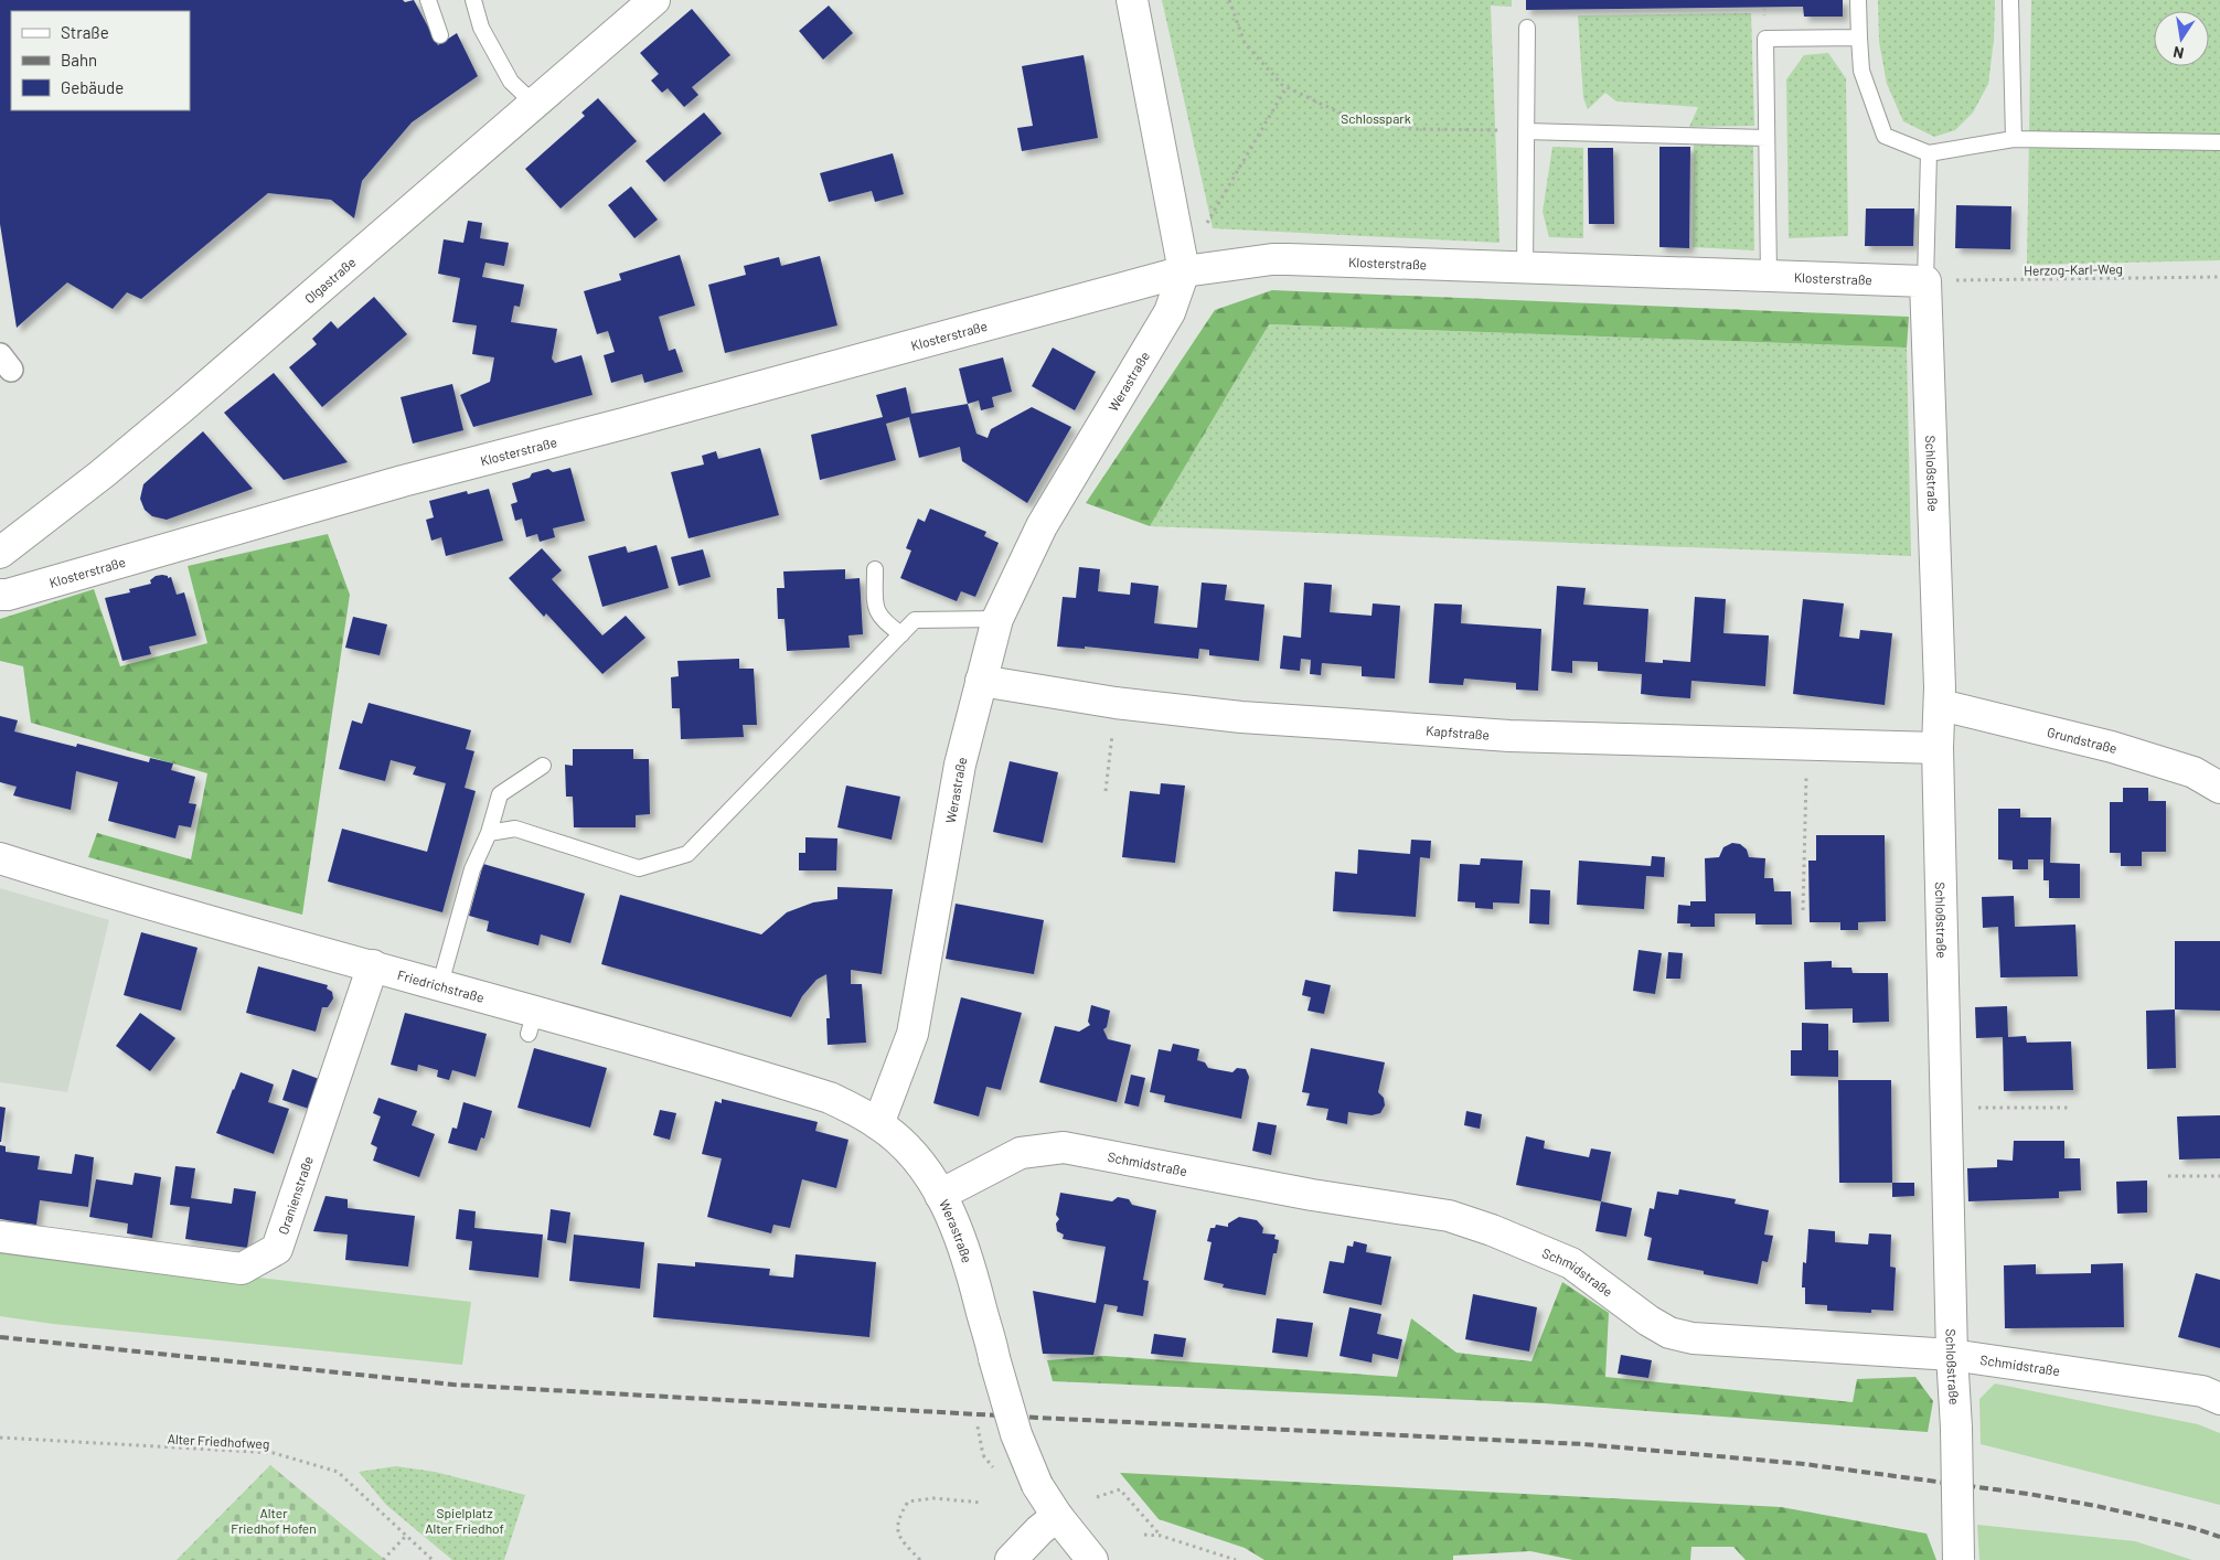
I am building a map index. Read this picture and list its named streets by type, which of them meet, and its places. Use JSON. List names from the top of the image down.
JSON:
{
  "streets": {
    "street": [
      "Klosterstraße",
      "Olgastraße",
      "Werastraße",
      "Schloßstraße",
      "Kapfstraße",
      "Grundstraße",
      "Friedrichstraße",
      "Schmidstraße",
      "Oranienstraße"
    ],
    "path": ["Herzog-Karl-Weg", "Alter Friedhofweg"]
  },
  "crossings": [
    ["Klosterstraße", "Herzog-Karl-Weg"],
    ["Klosterstraße", "Werastraße"],
    ["Klosterstraße", "Schloßstraße"],
    ["Herzog-Karl-Weg", "Schloßstraße"],
    ["Werastraße", "Kapfstraße"],
    ["Werastraße", "Friedrichstraße"],
    ["Werastraße", "Schmidstraße"],
    ["Schloßstraße", "Kapfstraße"],
    ["Schloßstraße", "Grundstraße"],
    ["Schloßstraße", "Schmidstraße"],
    ["Friedrichstraße", "Oranienstraße"]
  ],
  "parks": ["Schlosspark", "Alter Friedhof Hofen", "Spielplatz Alter Friedhof"],
  "legend": ["Straße", "Bahn", "Gebäude"],
  "north": "bottom"
}
